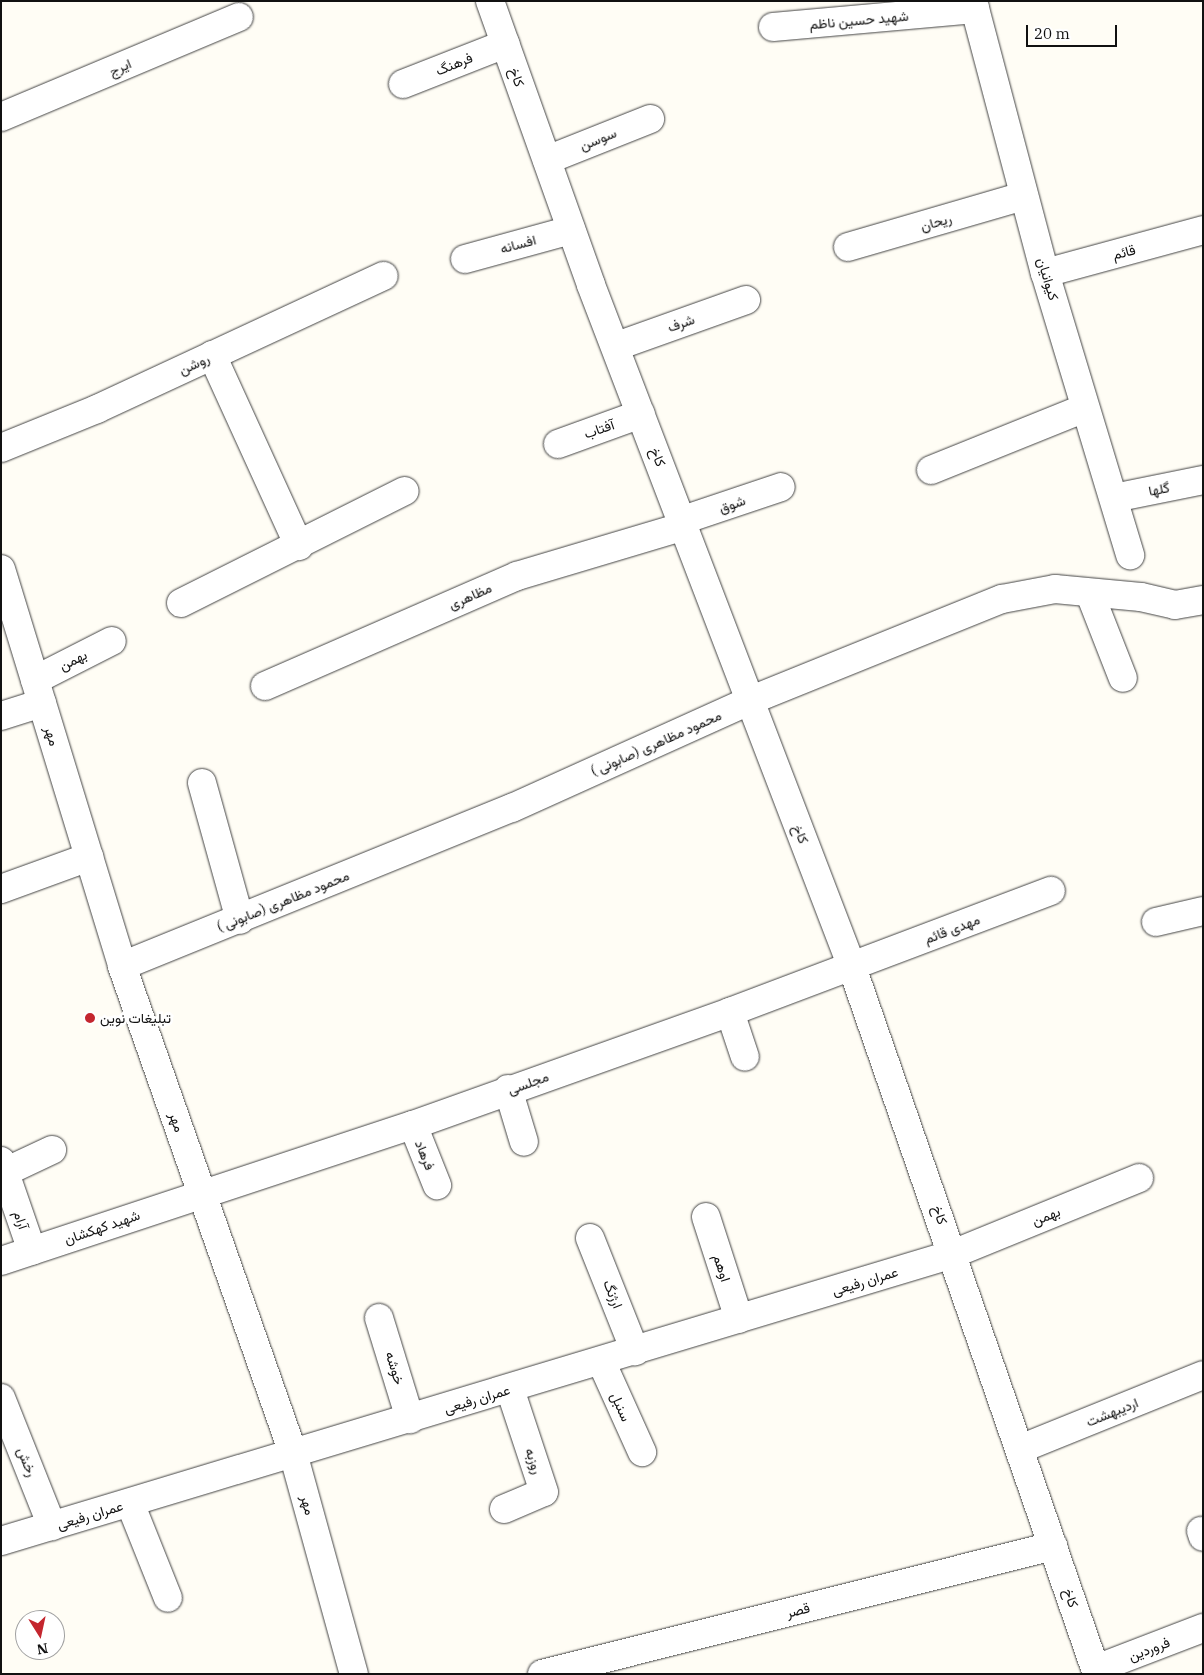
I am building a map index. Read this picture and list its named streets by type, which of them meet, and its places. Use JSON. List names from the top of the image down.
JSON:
{
  "streets": {
    "street": [
      "شهید حسین ناظم",
      "فرهنگ",
      "ایرج",
      "کاخ",
      "سوسن",
      "ریحان",
      "افسانه",
      "قائم",
      "کیوانیان",
      "شرف",
      "روشن",
      "آفتاب",
      "گلها",
      "شوق",
      "مظاهری",
      "بهمن",
      "مهر",
      "محمود مظاهری (صابونی )",
      "مهدی قائم",
      "مجلسی",
      "فرهاد",
      "آرام",
      "شهید کهکشان",
      "اوهم",
      "عمران رفیعی",
      "ارژنگ",
      "خوشه",
      "سنبل",
      "اردیبهشت",
      "روزبه",
      "رخش",
      "قصر",
      "فروردین"
    ]
  },
  "crossings": [
    ["شهید حسین ناظم", "کیوانیان"],
    ["فرهنگ", "کاخ"],
    ["کاخ", "سوسن"],
    ["کاخ", "افسانه"],
    ["کاخ", "شرف"],
    ["کاخ", "آفتاب"],
    ["کاخ", "شوق"],
    ["کاخ", "مظاهری"],
    ["کاخ", "بهمن"],
    ["کاخ", "محمود مظاهری (صابونی )"],
    ["کاخ", "مهدی قائم"],
    ["کاخ", "مجلسی"],
    ["کاخ", "عمران رفیعی"],
    ["کاخ", "اردیبهشت"],
    ["کاخ", "قصر"],
    ["کاخ", "فروردین"],
    ["ریحان", "کیوانیان"],
    ["قائم", "کیوانیان"],
    ["کیوانیان", "گلها"],
    ["شوق", "مظاهری"],
    ["بهمن", "مهر"],
    ["بهمن", "عمران رفیعی"],
    ["مهر", "محمود مظاهری (صابونی )"],
    ["مهر", "مجلسی"],
    ["مهر", "شهید کهکشان"],
    ["مهر", "عمران رفیعی"],
    ["مهدی قائم", "مجلسی"],
    ["مجلسی", "فرهاد"],
    ["مجلسی", "شهید کهکشان"],
    ["آرام", "شهید کهکشان"],
    ["اوهم", "عمران رفیعی"],
    ["عمران رفیعی", "ارژنگ"],
    ["عمران رفیعی", "خوشه"],
    ["عمران رفیعی", "سنبل"],
    ["عمران رفیعی", "روزبه"],
    ["عمران رفیعی", "رخش"]
  ],
  "places": ["تبلیغات نوین"],
  "scale_bar": "20 m",
  "north": "bottom"
}
